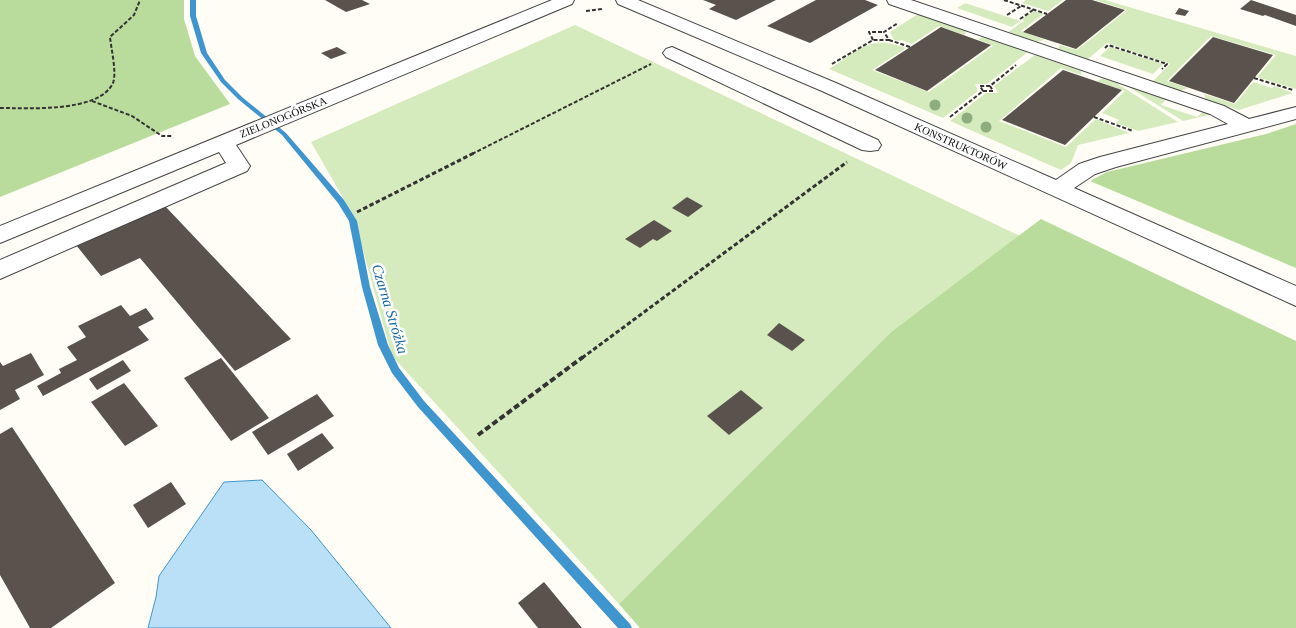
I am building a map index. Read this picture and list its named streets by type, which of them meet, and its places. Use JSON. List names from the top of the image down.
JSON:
{
  "streets": {
    "street": ["ZIELONOGÓRSKA", "KONSTRUKTORÓW"]
  },
  "water": ["Czarna Stróżka"]
}
